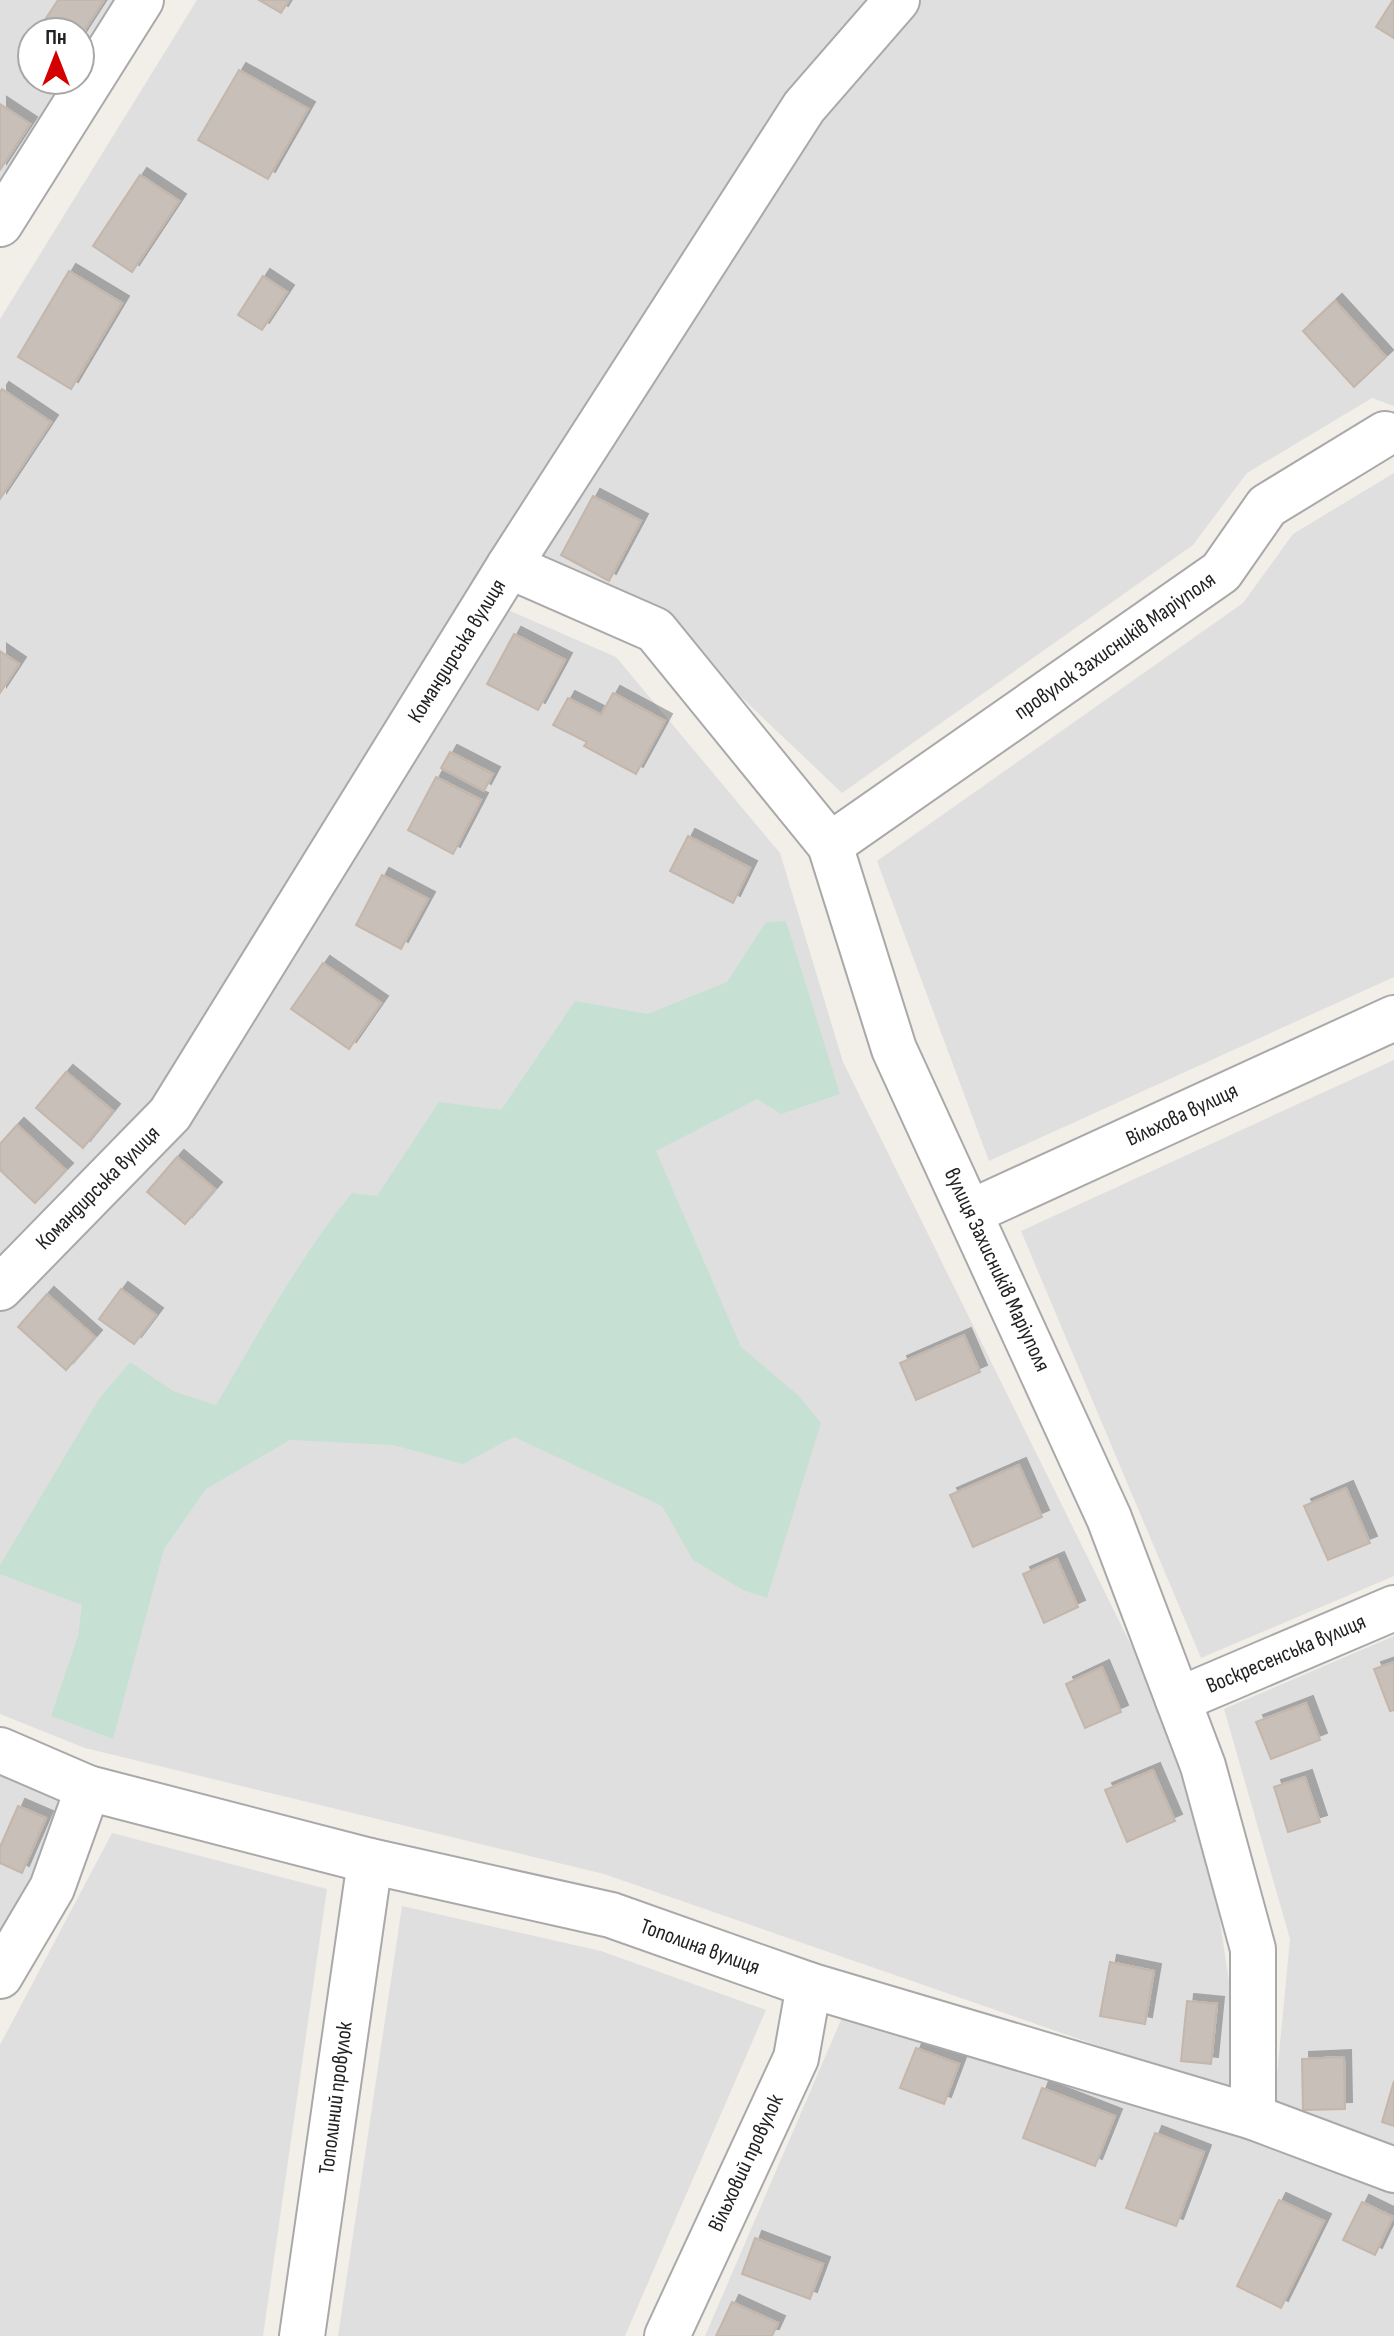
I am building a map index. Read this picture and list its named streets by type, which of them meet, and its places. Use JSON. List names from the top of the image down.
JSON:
{
  "streets": {
    "street": [
      "провулок Захисників Маріуполя",
      "Командирська вулиця",
      "Вільхова вулиця",
      "вулиця Захисників Маріуполя",
      "Воскресенська вулиця",
      "Тополина вулиця",
      "Тополиний провулок",
      "Вільховий провулок"
    ]
  },
  "crossings": [
    ["провулок Захисників Маріуполя", "вулиця Захисників Маріуполя"],
    ["Командирська вулиця", "вулиця Захисників Маріуполя"],
    ["Вільхова вулиця", "вулиця Захисників Маріуполя"],
    ["вулиця Захисників Маріуполя", "Воскресенська вулиця"],
    ["вулиця Захисників Маріуполя", "Тополина вулиця"],
    ["Тополина вулиця", "Тополиний провулок"],
    ["Тополина вулиця", "Вільховий провулок"]
  ],
  "north": "top"
}
